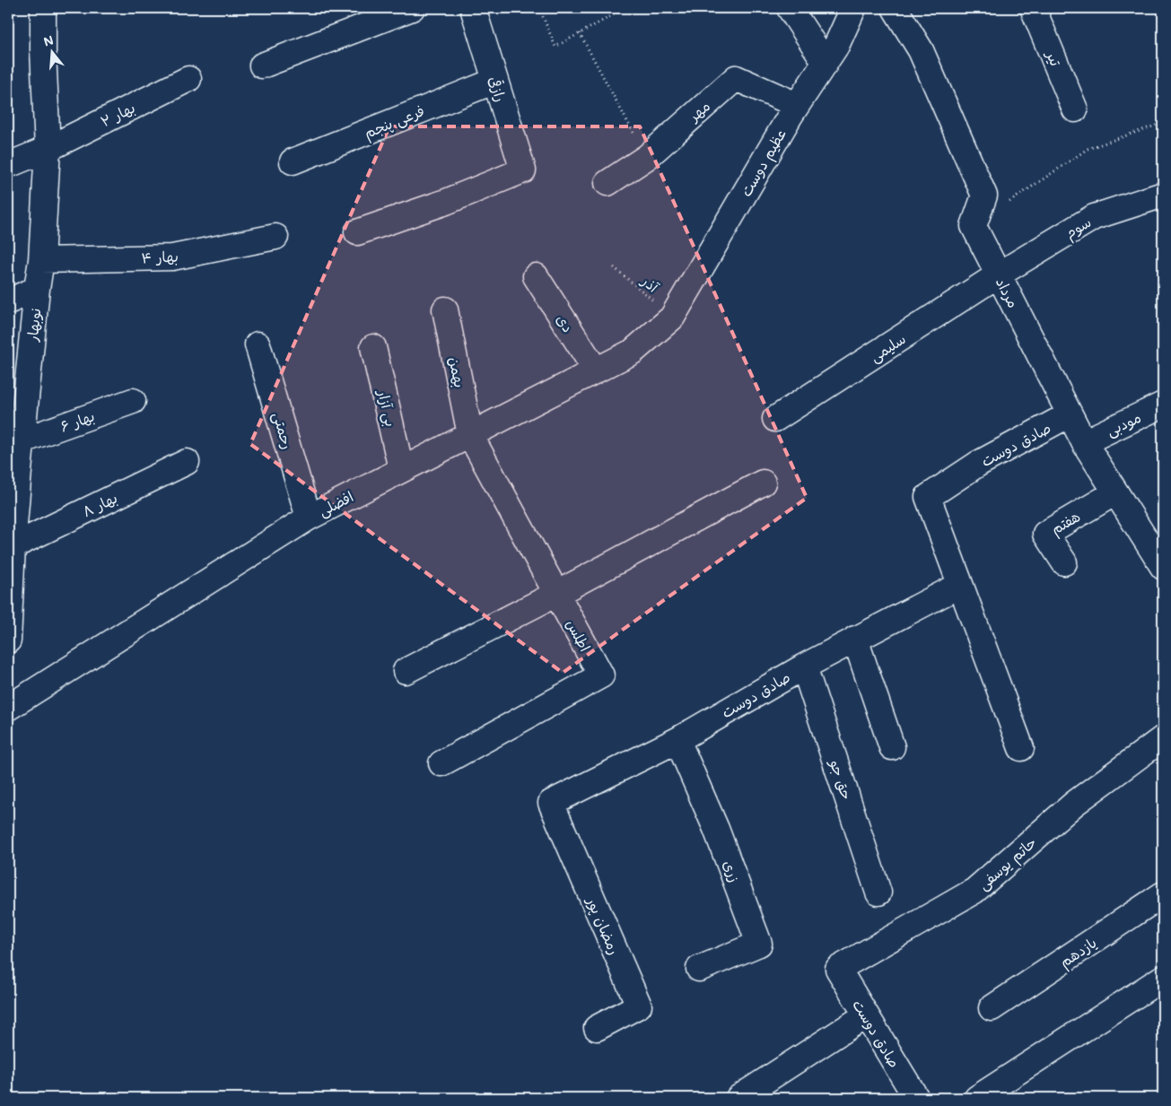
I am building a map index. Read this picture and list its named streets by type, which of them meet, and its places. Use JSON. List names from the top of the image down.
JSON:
{
  "streets": {
    "street": [
      "تیر",
      "رازقی",
      "مهر",
      "بهار ۲",
      "فرعی پنجم",
      "عظیم دوست",
      "سوم",
      "بهار ۴",
      "مرداد",
      "دی",
      "نوبهار",
      "سلیمی",
      "بهمن",
      "بی آزار",
      "بهار ۶",
      "مودبی",
      "رحمتی",
      "صادق دوست",
      "افضلی",
      "بهار ۸",
      "هفتم",
      "اطلس",
      "حق جو",
      "حاتم یوسفی",
      "زری",
      "رمضان پور",
      "یازدهم"
    ],
    "path": ["آذر"]
  },
  "crossings": [
    ["رازقی", "فرعی پنجم"],
    ["مهر", "عظیم دوست"],
    ["بهار ۲", "نوبهار"],
    ["عظیم دوست", "آذر"],
    ["عظیم دوست", "افضلی"],
    ["سوم", "مرداد"],
    ["سوم", "سلیمی"],
    ["بهار ۴", "نوبهار"],
    ["آذر", "افضلی"],
    ["مرداد", "سلیمی"],
    ["مرداد", "مودبی"],
    ["مرداد", "صادق دوست"],
    ["مرداد", "هفتم"],
    ["دی", "افضلی"],
    ["نوبهار", "بهار ۶"],
    ["نوبهار", "بهار ۸"],
    ["بهمن", "افضلی"],
    ["بهمن", "اطلس"],
    ["بی آزار", "افضلی"],
    ["رحمتی", "افضلی"],
    ["صادق دوست", "حق جو"],
    ["صادق دوست", "حاتم یوسفی"],
    ["صادق دوست", "زری"],
    ["صادق دوست", "رمضان پور"],
    ["افضلی", "اطلس"]
  ],
  "north": "top"
}
